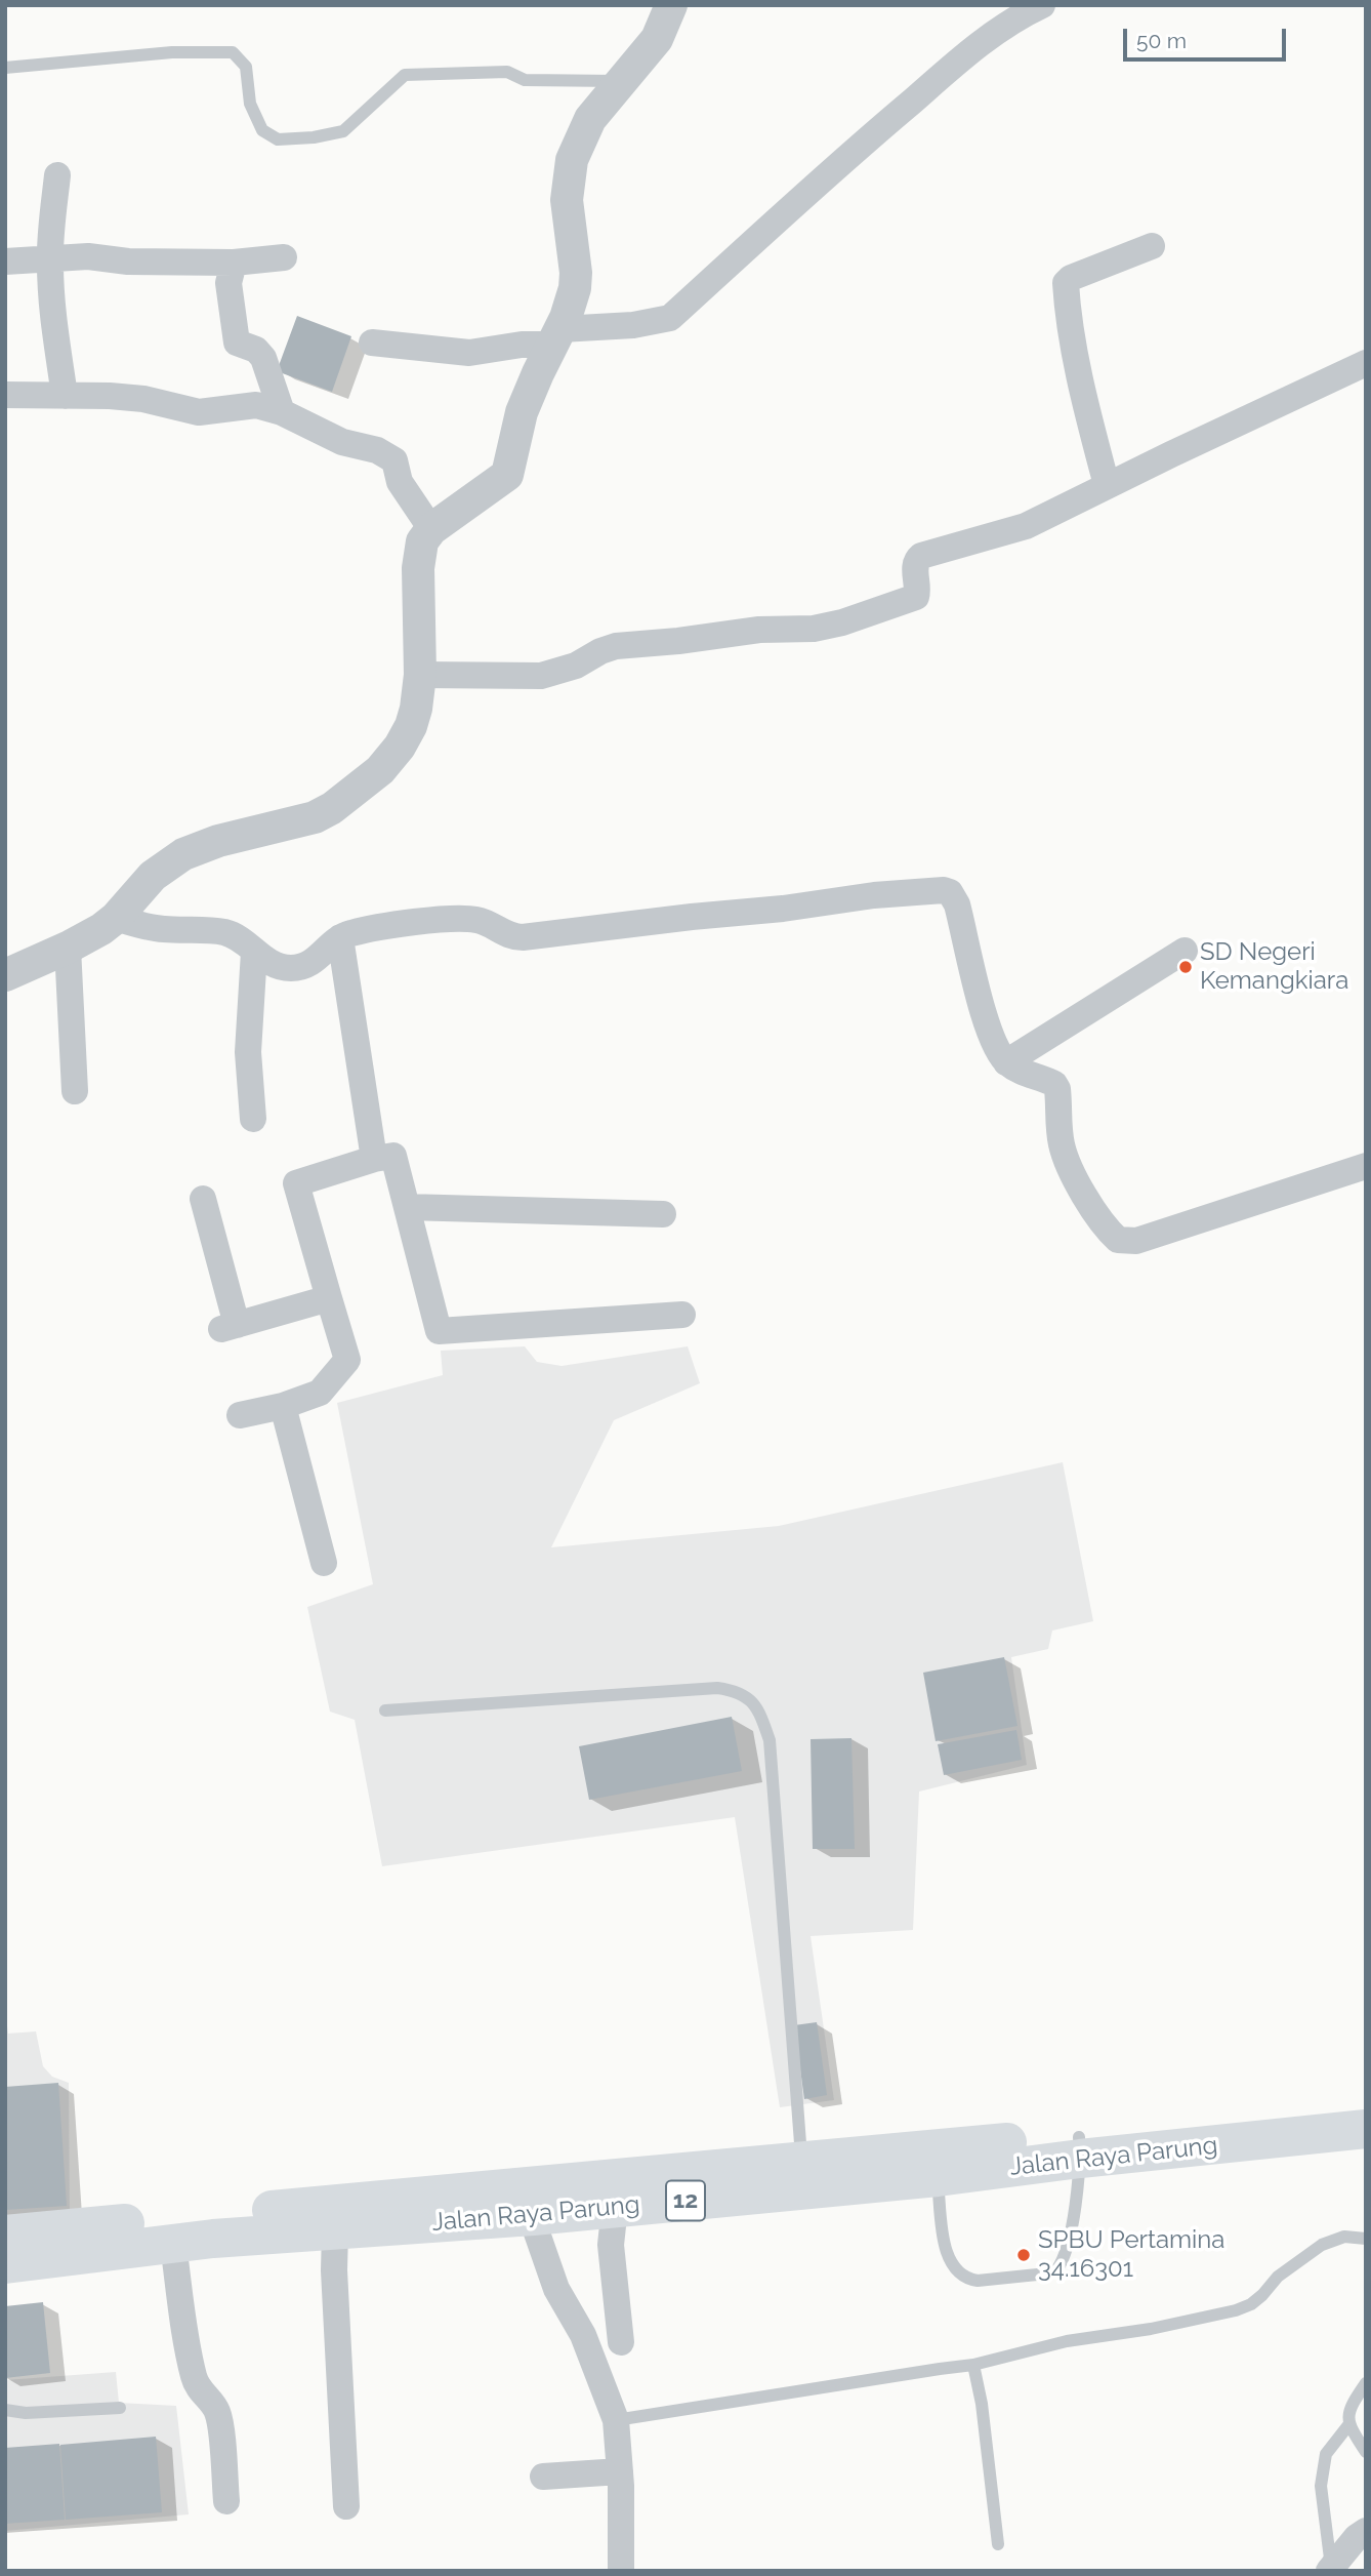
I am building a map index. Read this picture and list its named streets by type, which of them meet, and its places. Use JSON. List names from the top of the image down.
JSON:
{
  "streets": {
    "highway": ["Jalan Raya Parung", "12"]
  },
  "places": ["SD Negeri Kemangkiara", "SPBU Pertamina 34.16301"],
  "scale_bar": "50 m"
}
